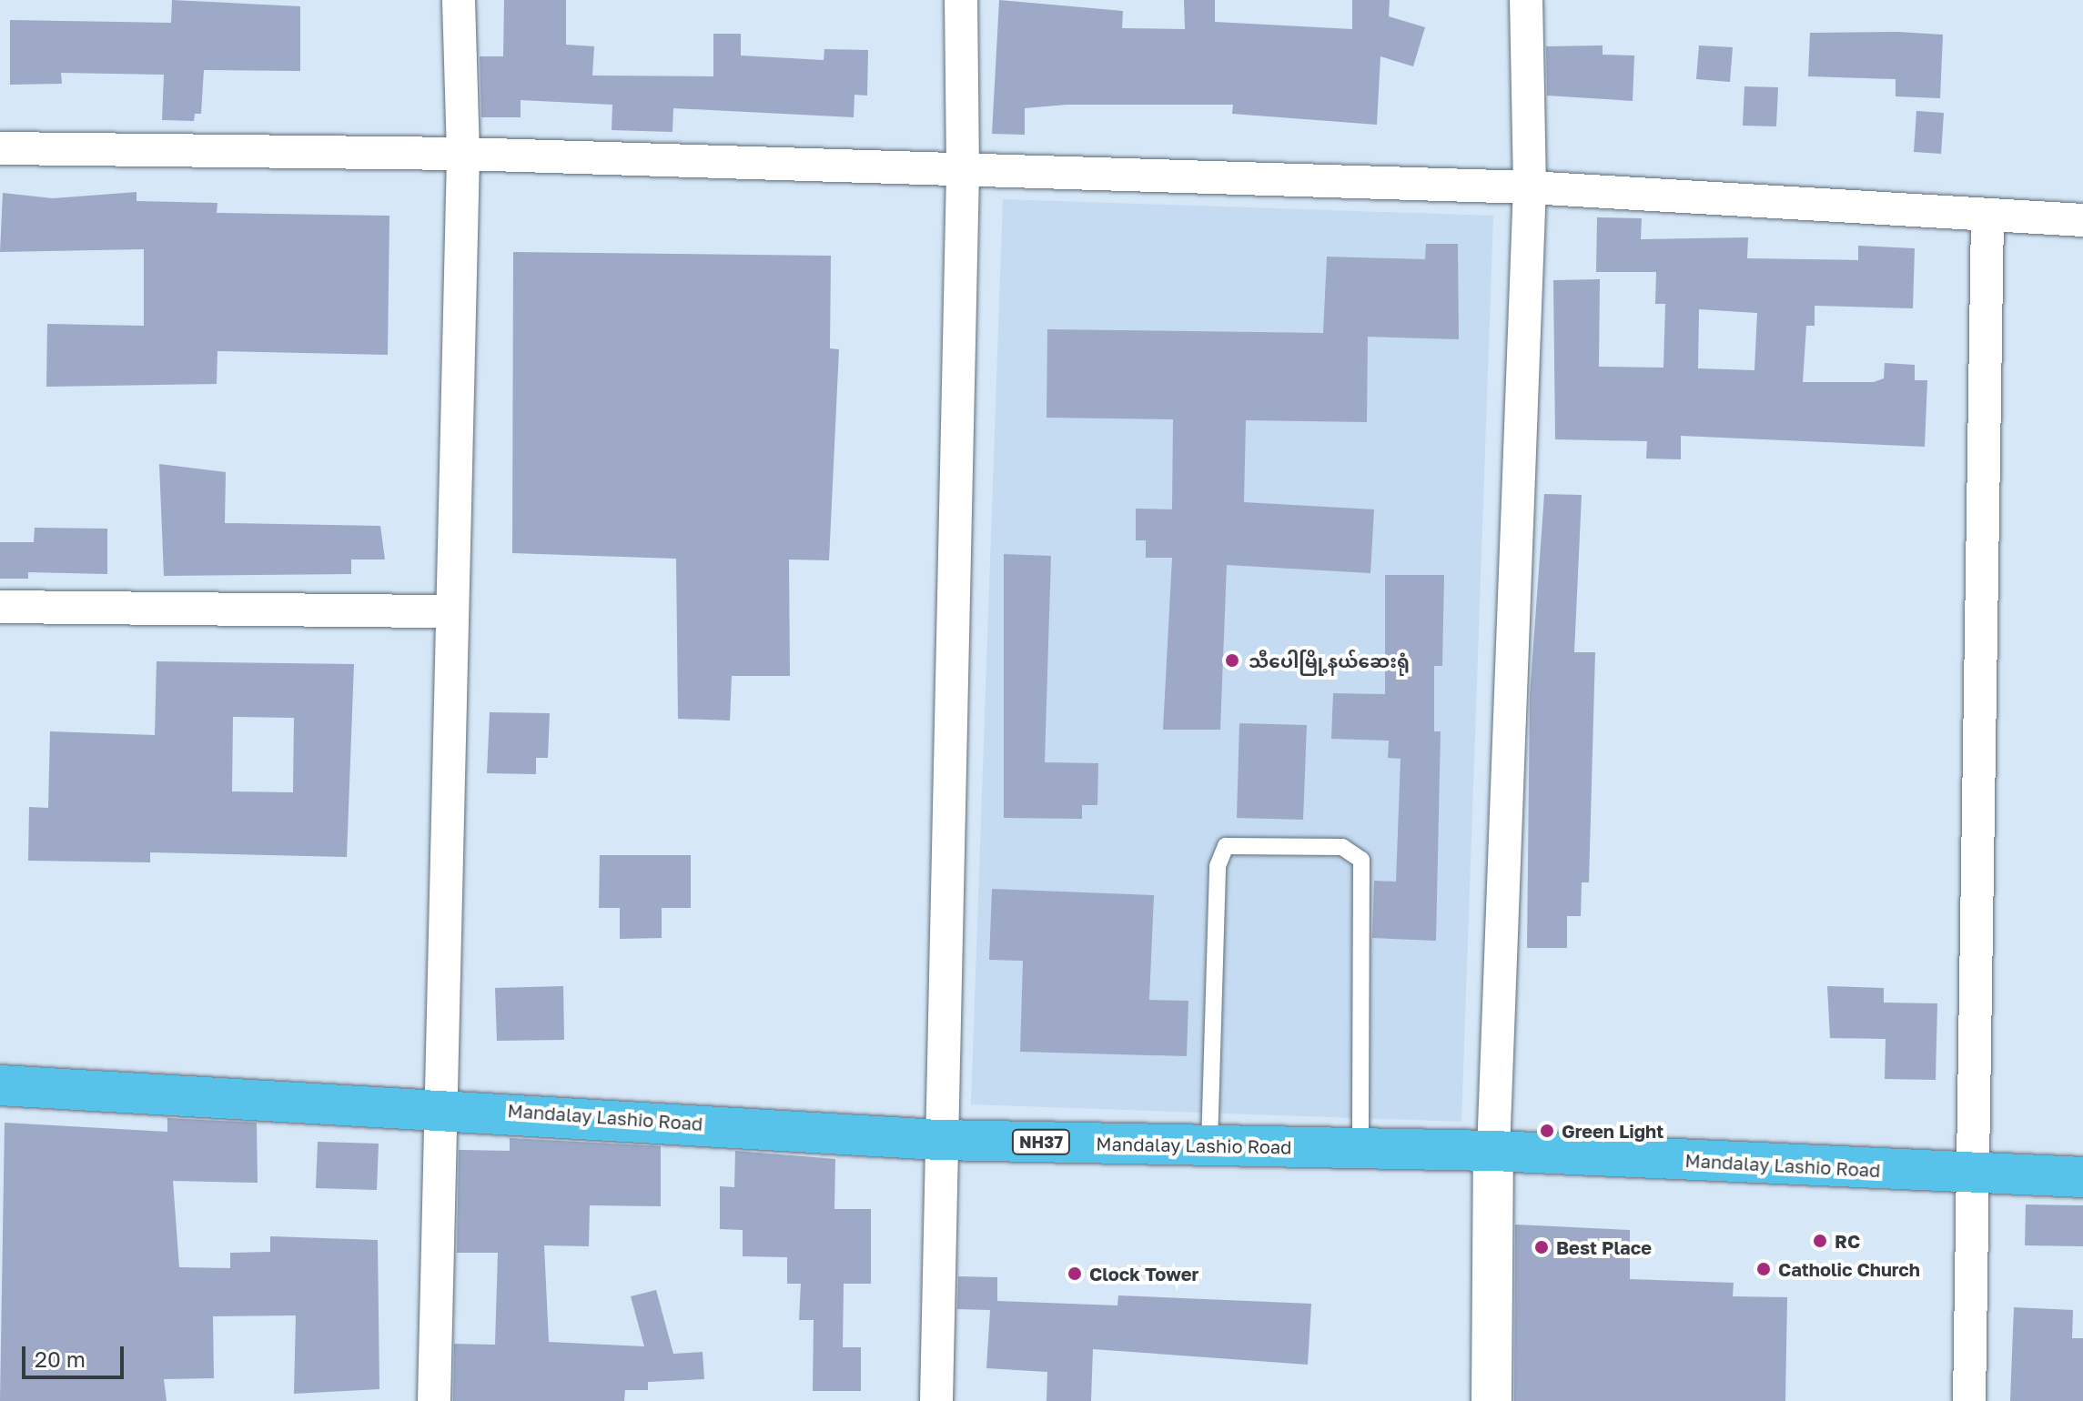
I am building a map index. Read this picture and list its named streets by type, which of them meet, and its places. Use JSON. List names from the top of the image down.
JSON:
{
  "streets": {
    "highway": ["Mandalay Lashio Road", "NH37"]
  },
  "places": [
    "သီပေါမြို့နယ်ဆေးရုံ",
    "Green Light",
    "RC",
    "Best Place",
    "Catholic Church",
    "Clock Tower"
  ],
  "scale_bar": "20 m"
}
